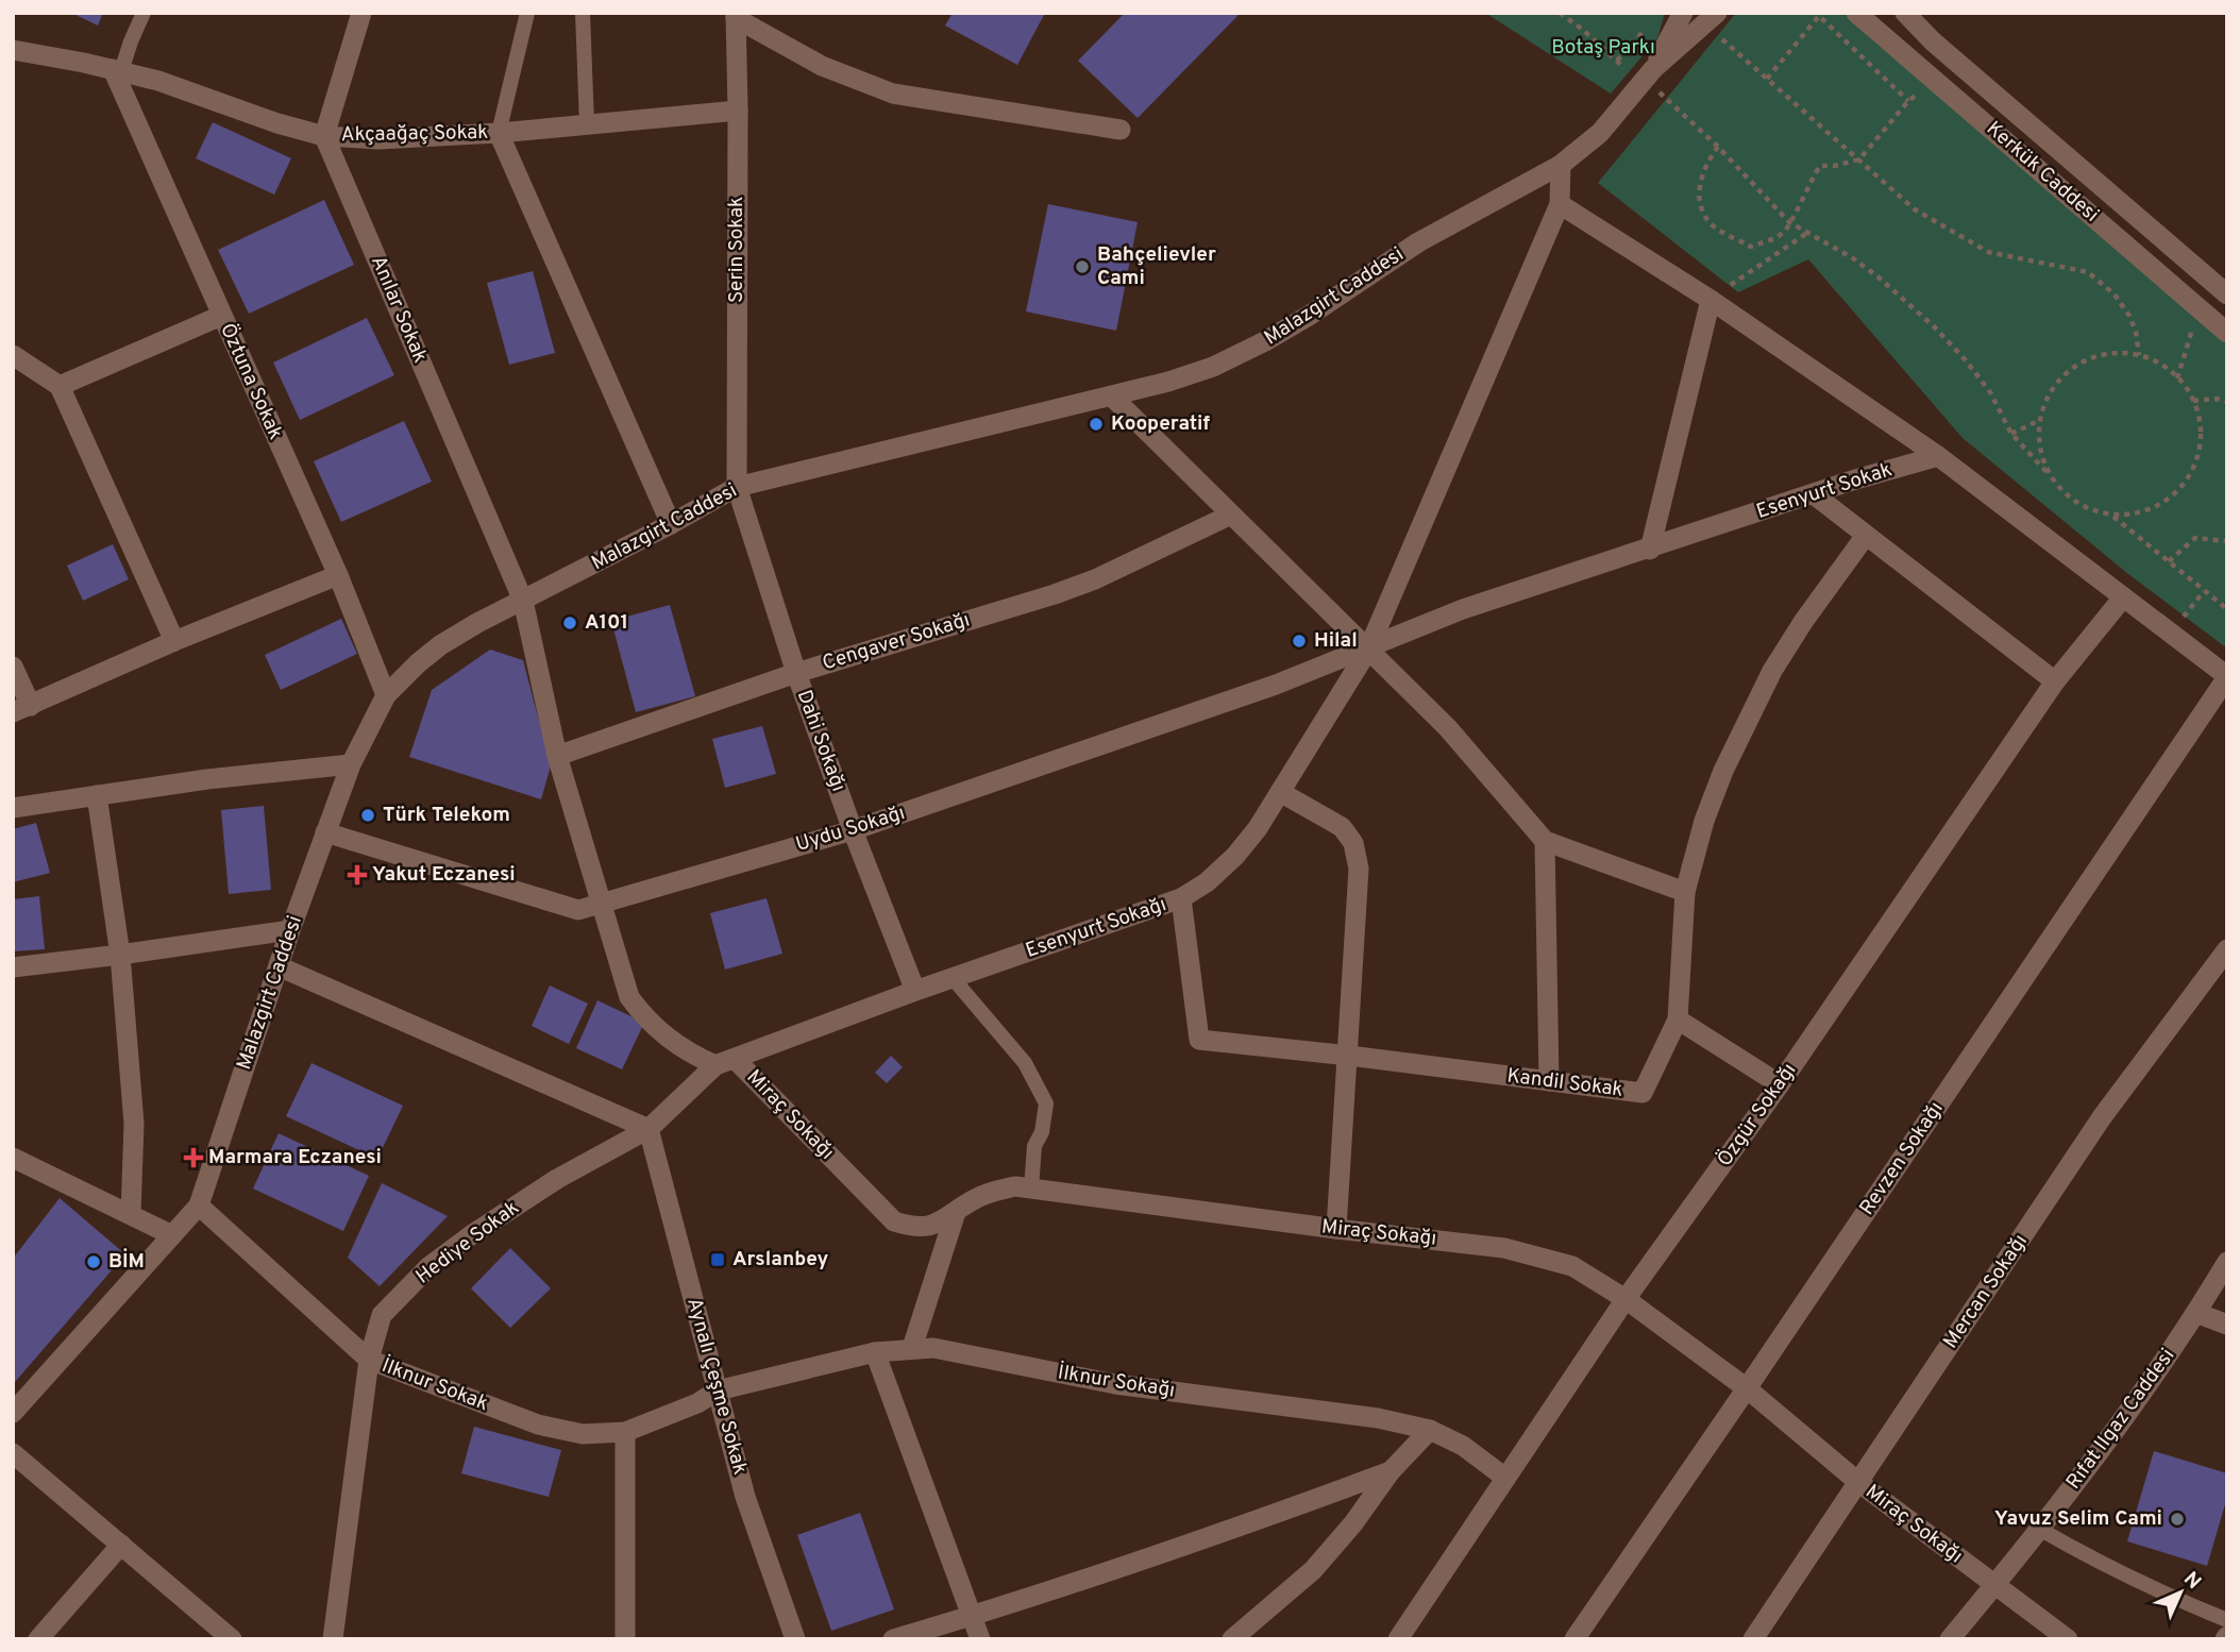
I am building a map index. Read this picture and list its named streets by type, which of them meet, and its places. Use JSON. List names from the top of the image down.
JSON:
{
  "streets": {
    "street": [
      "Akçaağaç Sokak",
      "Kerkük Caddesi",
      "Serin Sokak",
      "Malazgirt Caddesi",
      "Anılar Sokak",
      "Öztuna Sokak",
      "Esenyurt Sokak",
      "Cengaver Sokağı",
      "Dahi Sokağı",
      "Uydu Sokağı",
      "Esenyurt Sokağı",
      "Kandil Sokak",
      "Miraç Sokağı",
      "Özgür Sokağı",
      "Revzen Sokağı",
      "Hediye Sokak",
      "Mercan Sokağı",
      "İlknur Sokağı",
      "İlknur Sokak",
      "Aynalı Çeşme Sokak",
      "Rıfat Ilgaz Caddesi"
    ]
  },
  "crossings": [
    ["Akçaağaç Sokak", "Serin Sokak"],
    ["Akçaağaç Sokak", "Anılar Sokak"],
    ["Akçaağaç Sokak", "Öztuna Sokak"],
    ["Serin Sokak", "Malazgirt Caddesi"],
    ["Serin Sokak", "Dahi Sokağı"],
    ["Malazgirt Caddesi", "Anılar Sokak"],
    ["Malazgirt Caddesi", "Öztuna Sokak"],
    ["Malazgirt Caddesi", "Dahi Sokağı"],
    ["Malazgirt Caddesi", "Uydu Sokağı"],
    ["Malazgirt Caddesi", "İlknur Sokak"],
    ["Anılar Sokak", "Cengaver Sokağı"],
    ["Anılar Sokak", "Uydu Sokağı"],
    ["Anılar Sokak", "Miraç Sokağı"],
    ["Esenyurt Sokak", "Uydu Sokağı"],
    ["Esenyurt Sokak", "Esenyurt Sokağı"],
    ["Cengaver Sokağı", "Dahi Sokağı"],
    ["Dahi Sokağı", "Uydu Sokağı"],
    ["Dahi Sokağı", "Esenyurt Sokağı"],
    ["Uydu Sokağı", "Esenyurt Sokağı"],
    ["Uydu Sokağı", "Miraç Sokağı"],
    ["Esenyurt Sokağı", "Kandil Sokak"],
    ["Esenyurt Sokağı", "Miraç Sokağı"],
    ["Esenyurt Sokağı", "Hediye Sokak"],
    ["Miraç Sokağı", "Özgür Sokağı"],
    ["Miraç Sokağı", "Revzen Sokağı"],
    ["Miraç Sokağı", "Hediye Sokak"],
    ["Miraç Sokağı", "Mercan Sokağı"],
    ["Miraç Sokağı", "Rıfat Ilgaz Caddesi"],
    ["Özgür Sokağı", "İlknur Sokağı"],
    ["Hediye Sokak", "İlknur Sokak"],
    ["Hediye Sokak", "Aynalı Çeşme Sokak"],
    ["İlknur Sokağı", "İlknur Sokak"],
    ["İlknur Sokağı", "Aynalı Çeşme Sokak"],
    ["İlknur Sokak", "Aynalı Çeşme Sokak"]
  ],
  "parks": ["Botaş Parkı"],
  "places": {
    "other": [
      "Bahçelievler Cami",
      "Kooperatif",
      "A101",
      "Hilal",
      "Türk Telekom",
      "BİM",
      "Yavuz Selim Cami"
    ],
    "health": ["Yakut Eczanesi", "Marmara Eczanesi"],
    "transit": ["Arslanbey"]
  },
  "north": "top right"
}
